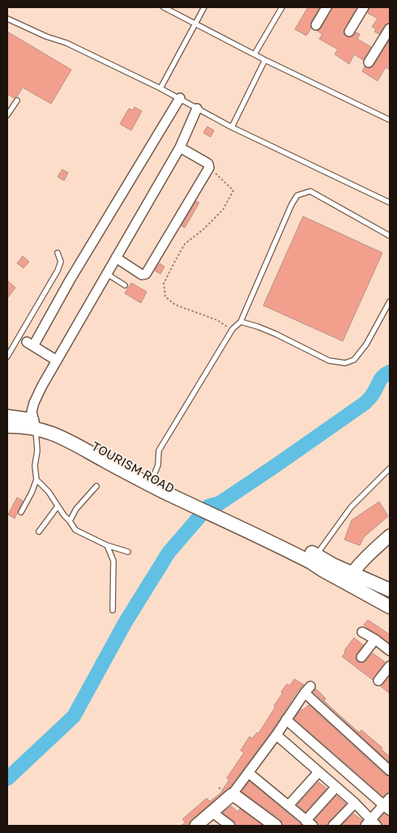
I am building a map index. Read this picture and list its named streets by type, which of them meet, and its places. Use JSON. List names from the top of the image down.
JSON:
{
  "streets": {
    "main road": ["TOURISM ROAD"]
  }
}
